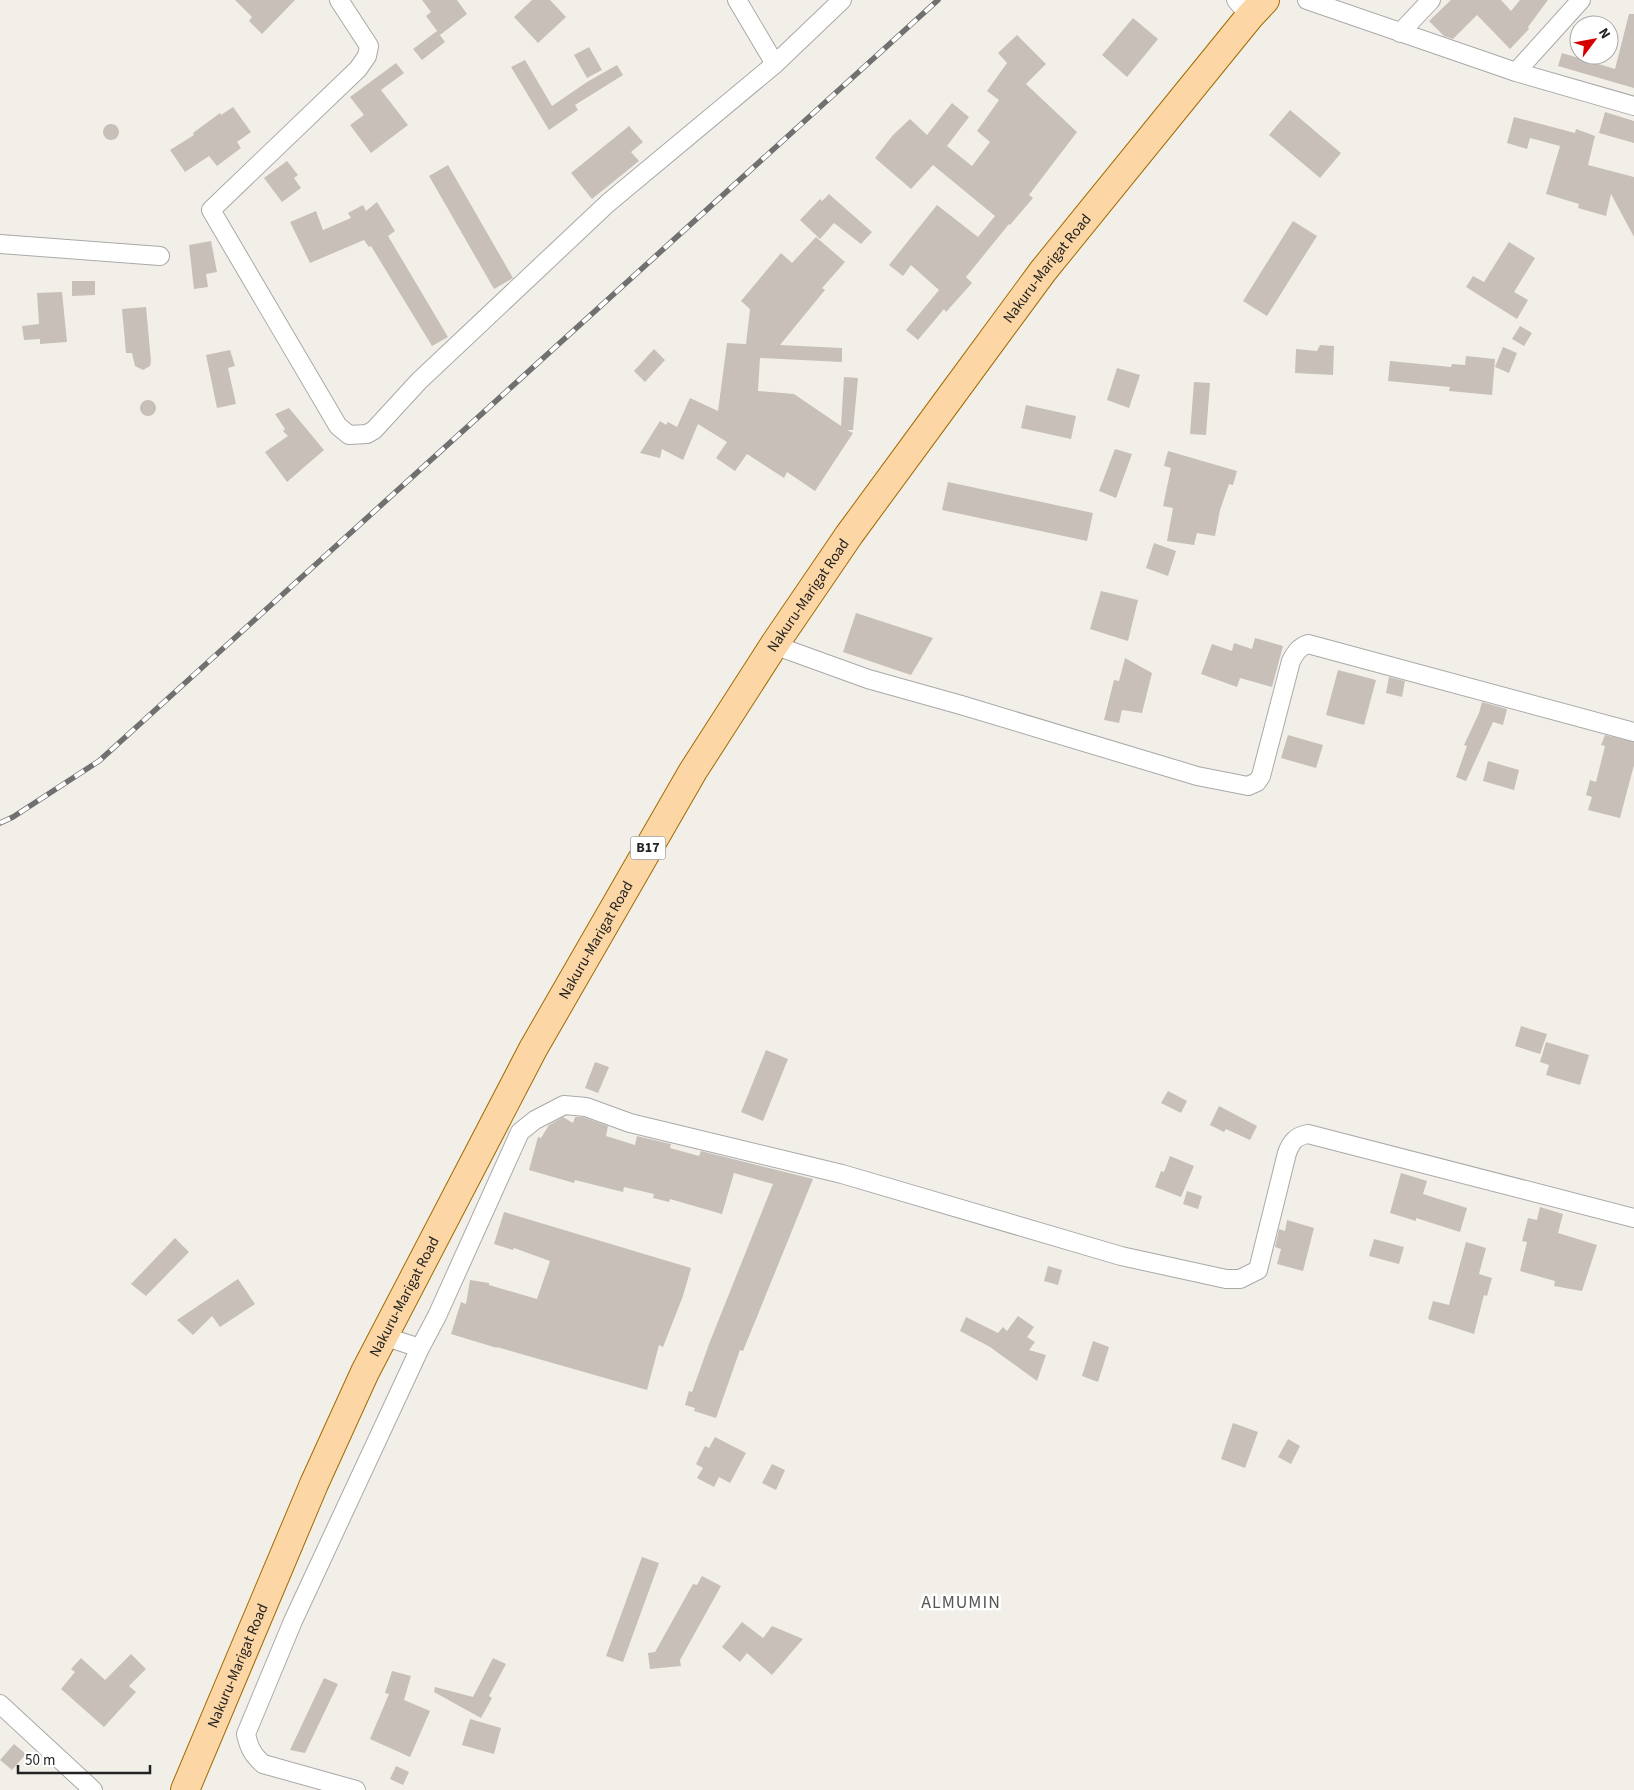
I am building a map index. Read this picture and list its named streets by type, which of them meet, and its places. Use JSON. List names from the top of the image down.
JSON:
{
  "streets": {
    "main road": ["Nakuru-Marigat Road", "B17"]
  },
  "districts": ["ALMUMIN"],
  "scale_bar": "50 m",
  "north": "top right"
}
